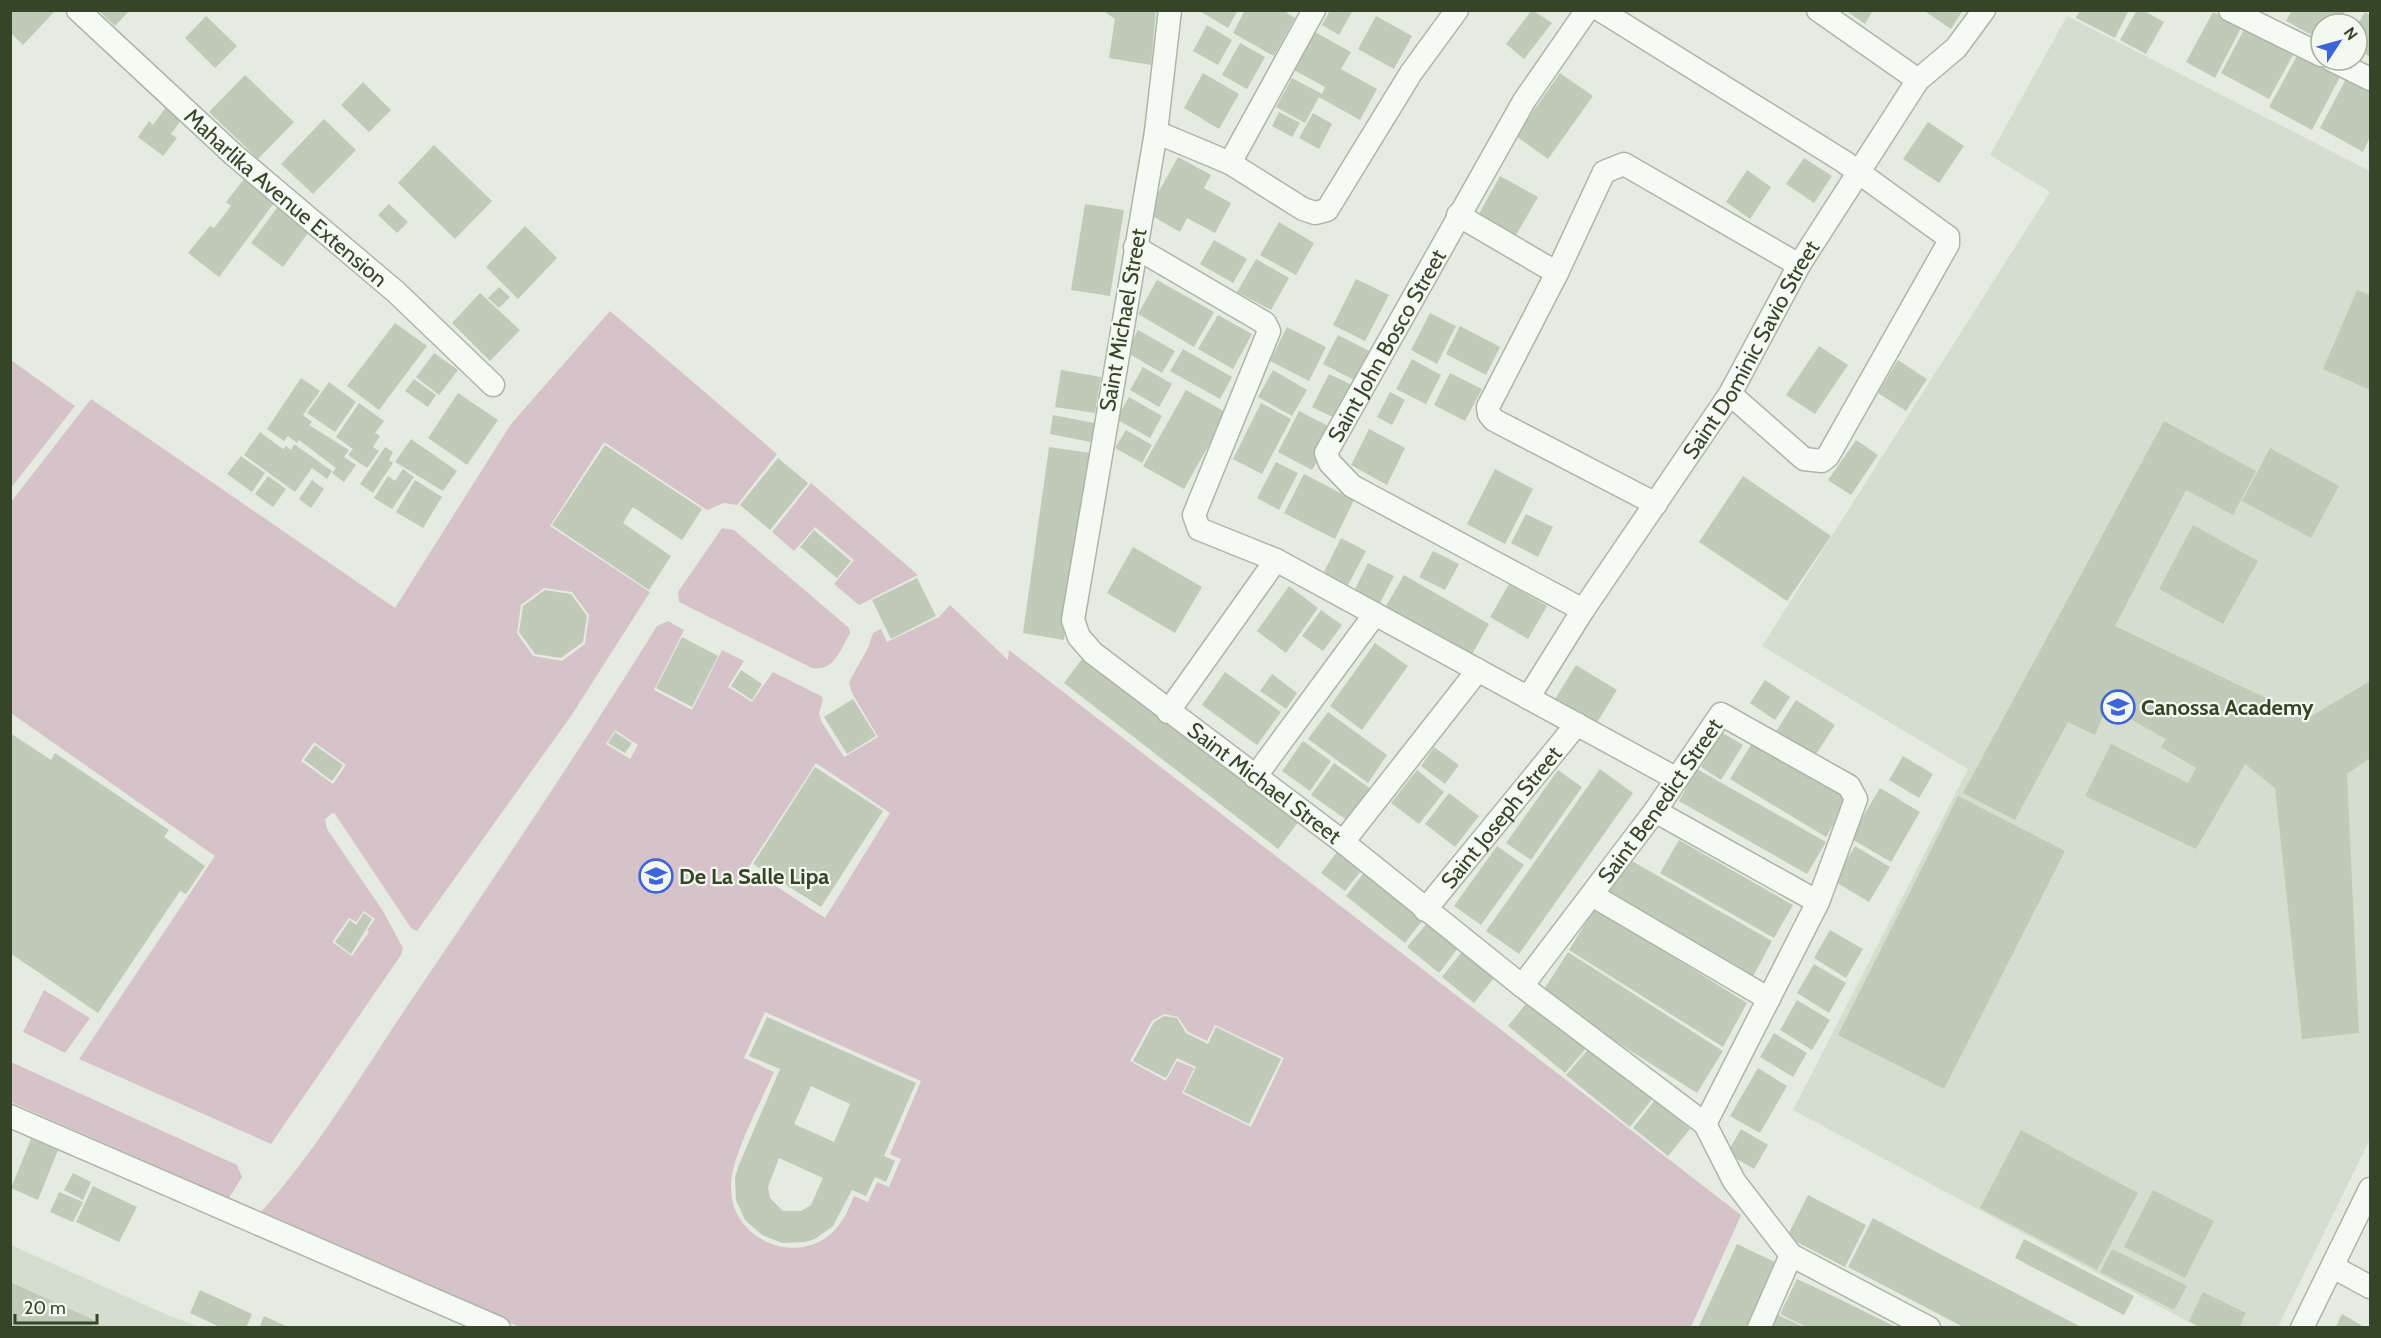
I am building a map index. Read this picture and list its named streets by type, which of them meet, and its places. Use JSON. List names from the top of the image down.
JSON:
{
  "streets": {
    "street": [
      "Maharlika Avenue Extension",
      "Saint Michael Street",
      "Saint John Bosco Street",
      "Saint Dominic Savio Street",
      "Saint Benedict Street",
      "Saint Joseph Street"
    ]
  },
  "crossings": [
    ["Saint Michael Street", "Saint Benedict Street"],
    ["Saint Michael Street", "Saint Joseph Street"],
    ["Saint John Bosco Street", "Saint Dominic Savio Street"]
  ],
  "places": {
    "school or university": ["Canossa Academy", "De La Salle Lipa"]
  },
  "scale_bar": "20 m",
  "north": "top right"
}
